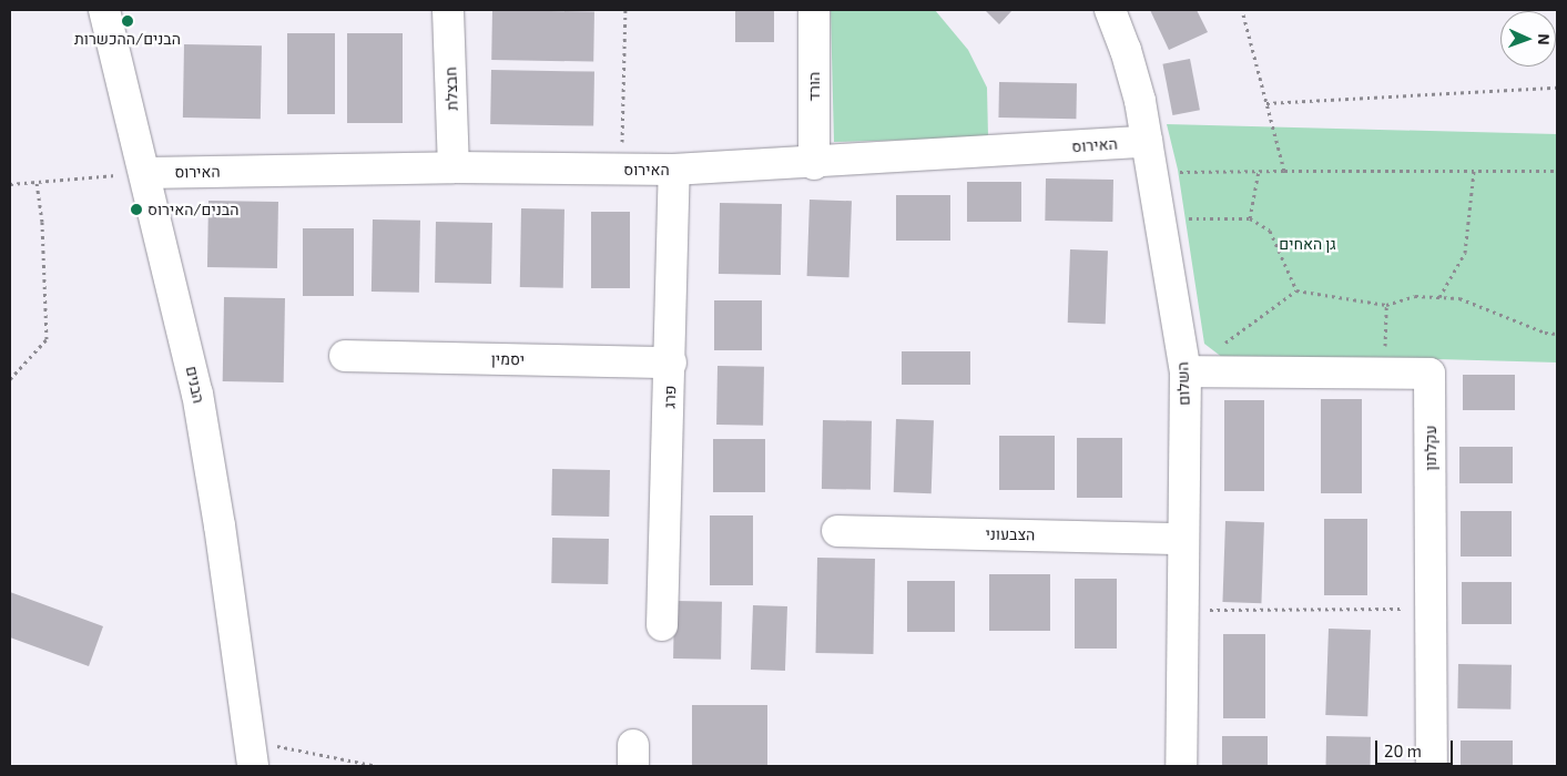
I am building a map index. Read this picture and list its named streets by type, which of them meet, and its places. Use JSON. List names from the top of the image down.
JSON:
{
  "streets": {
    "street": [
      "הורד",
      "חבצלת",
      "האירוס",
      "יסמין",
      "השלום",
      "הבנים",
      "פרג",
      "עקלתון",
      "הצבעוני"
    ]
  },
  "crossings": [
    ["הורד", "האירוס"],
    ["חבצלת", "האירוס"],
    ["האירוס", "השלום"],
    ["האירוס", "הבנים"],
    ["האירוס", "פרג"],
    ["יסמין", "פרג"],
    ["השלום", "עקלתון"],
    ["השלום", "הצבעוני"]
  ],
  "parks": ["גן האחים"],
  "places": ["הבנים/ההכשרות", "הבנים/האירוס"],
  "scale_bar": "20 m",
  "north": "right"
}
